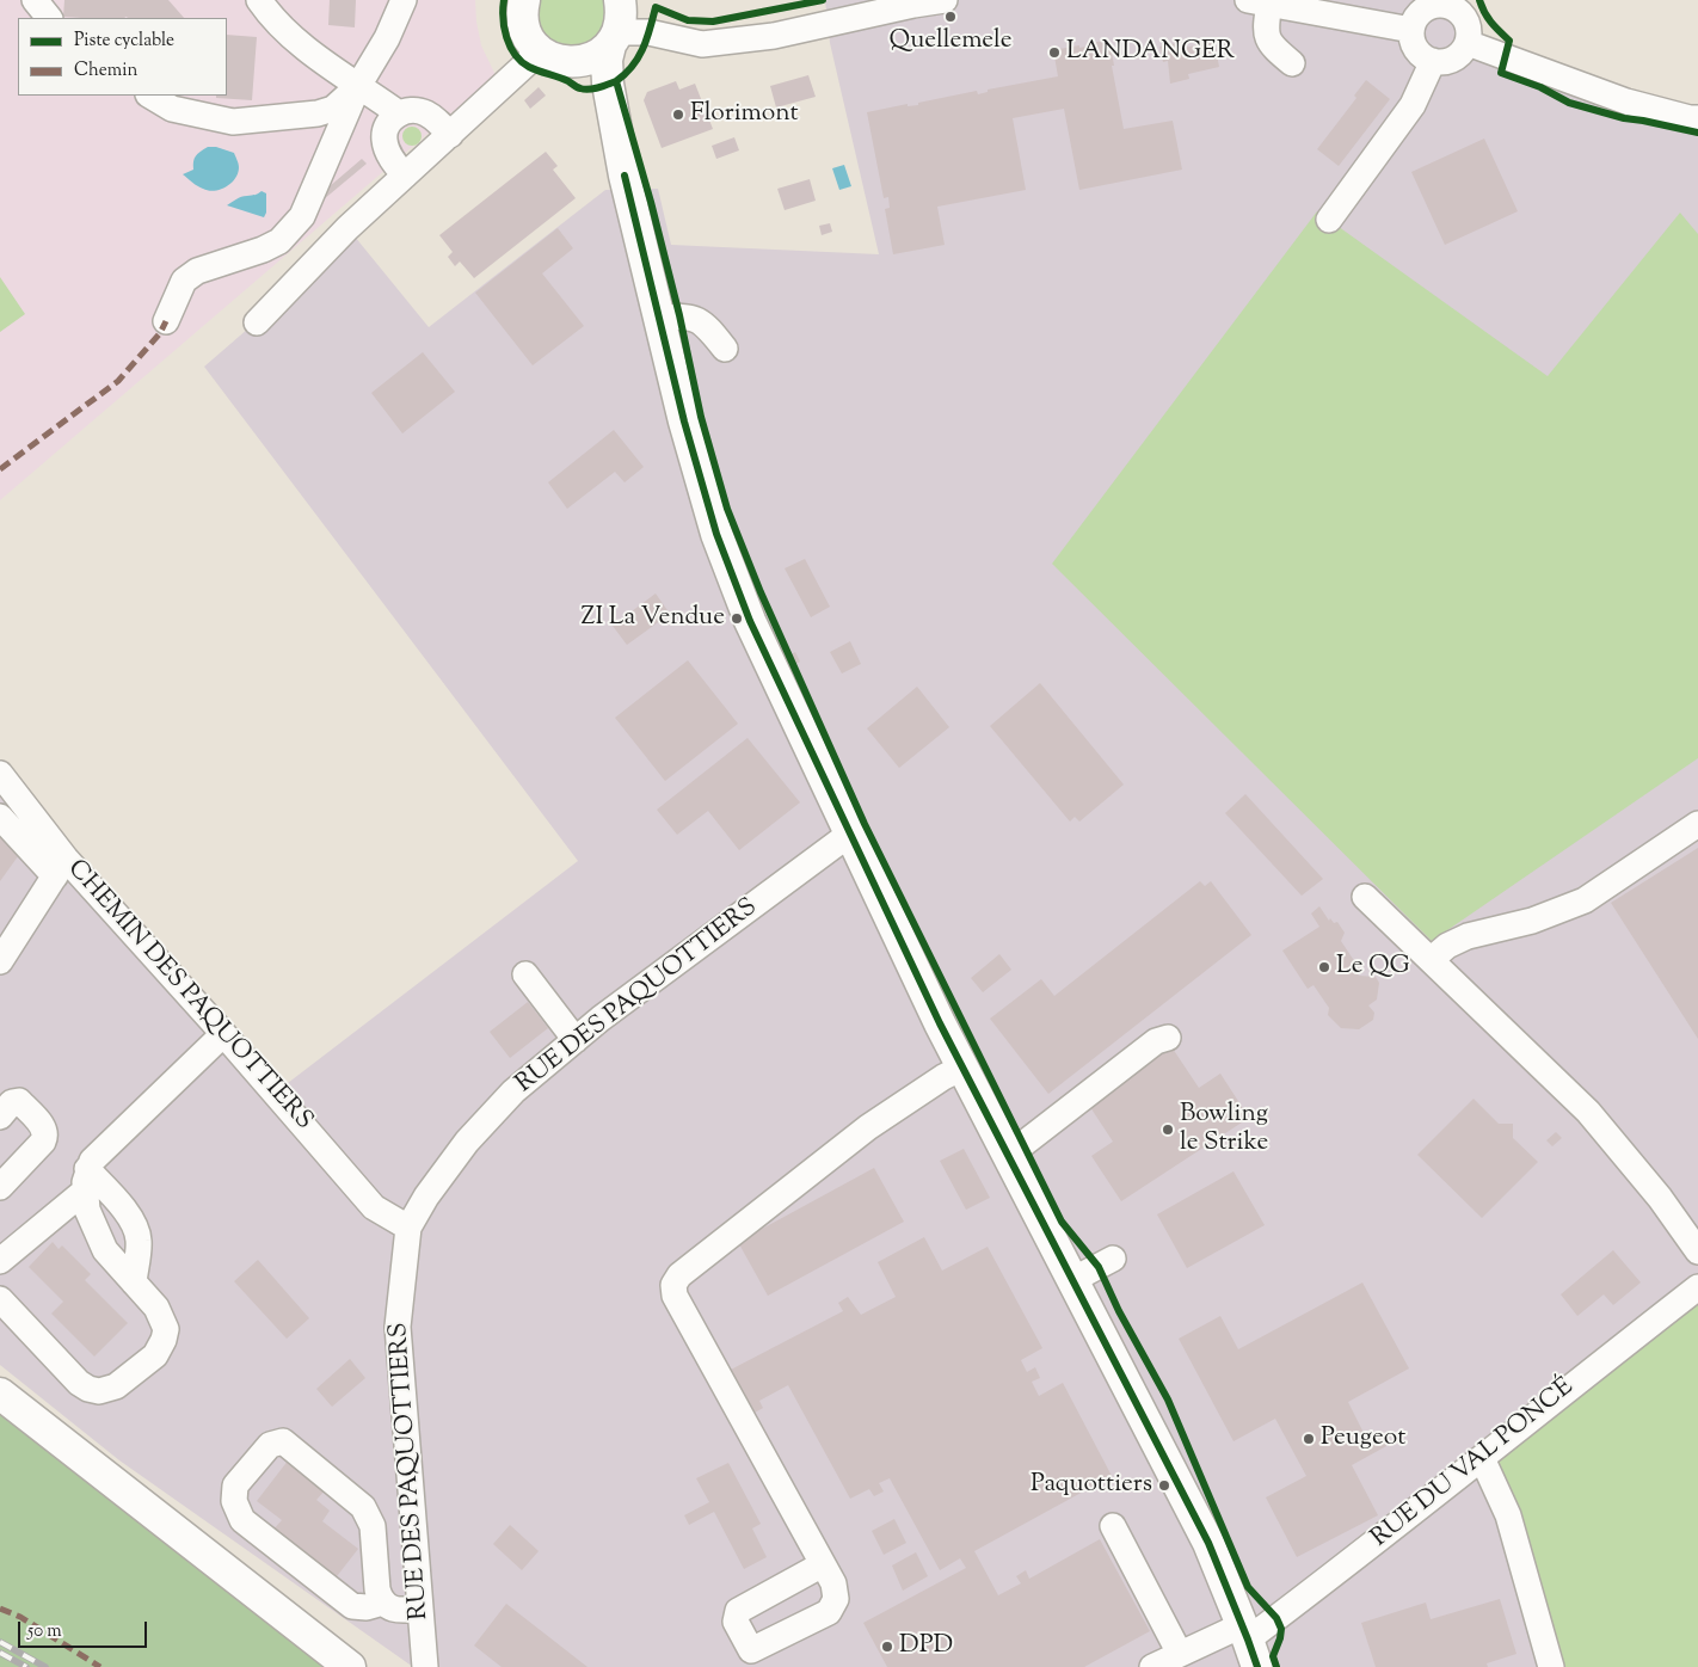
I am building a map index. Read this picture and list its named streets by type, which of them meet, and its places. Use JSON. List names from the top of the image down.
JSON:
{
  "streets": {
    "street": ["CHEMIN DES PAQUOTTIERS", "RUE DES PAQUOTTIERS", "RUE DU VAL PONCÉ"]
  },
  "crossings": [
    ["CHEMIN DES PAQUOTTIERS", "RUE DES PAQUOTTIERS"]
  ],
  "places": [
    "Quellemele",
    "LANDANGER",
    "Florimont",
    "ZI La Vendue",
    "Le QG",
    "Bowling le Strike",
    "Peugeot",
    "Paquottiers",
    "DPD"
  ],
  "legend": ["Piste cyclable", "Chemin"],
  "scale_bar": "50 m"
}
